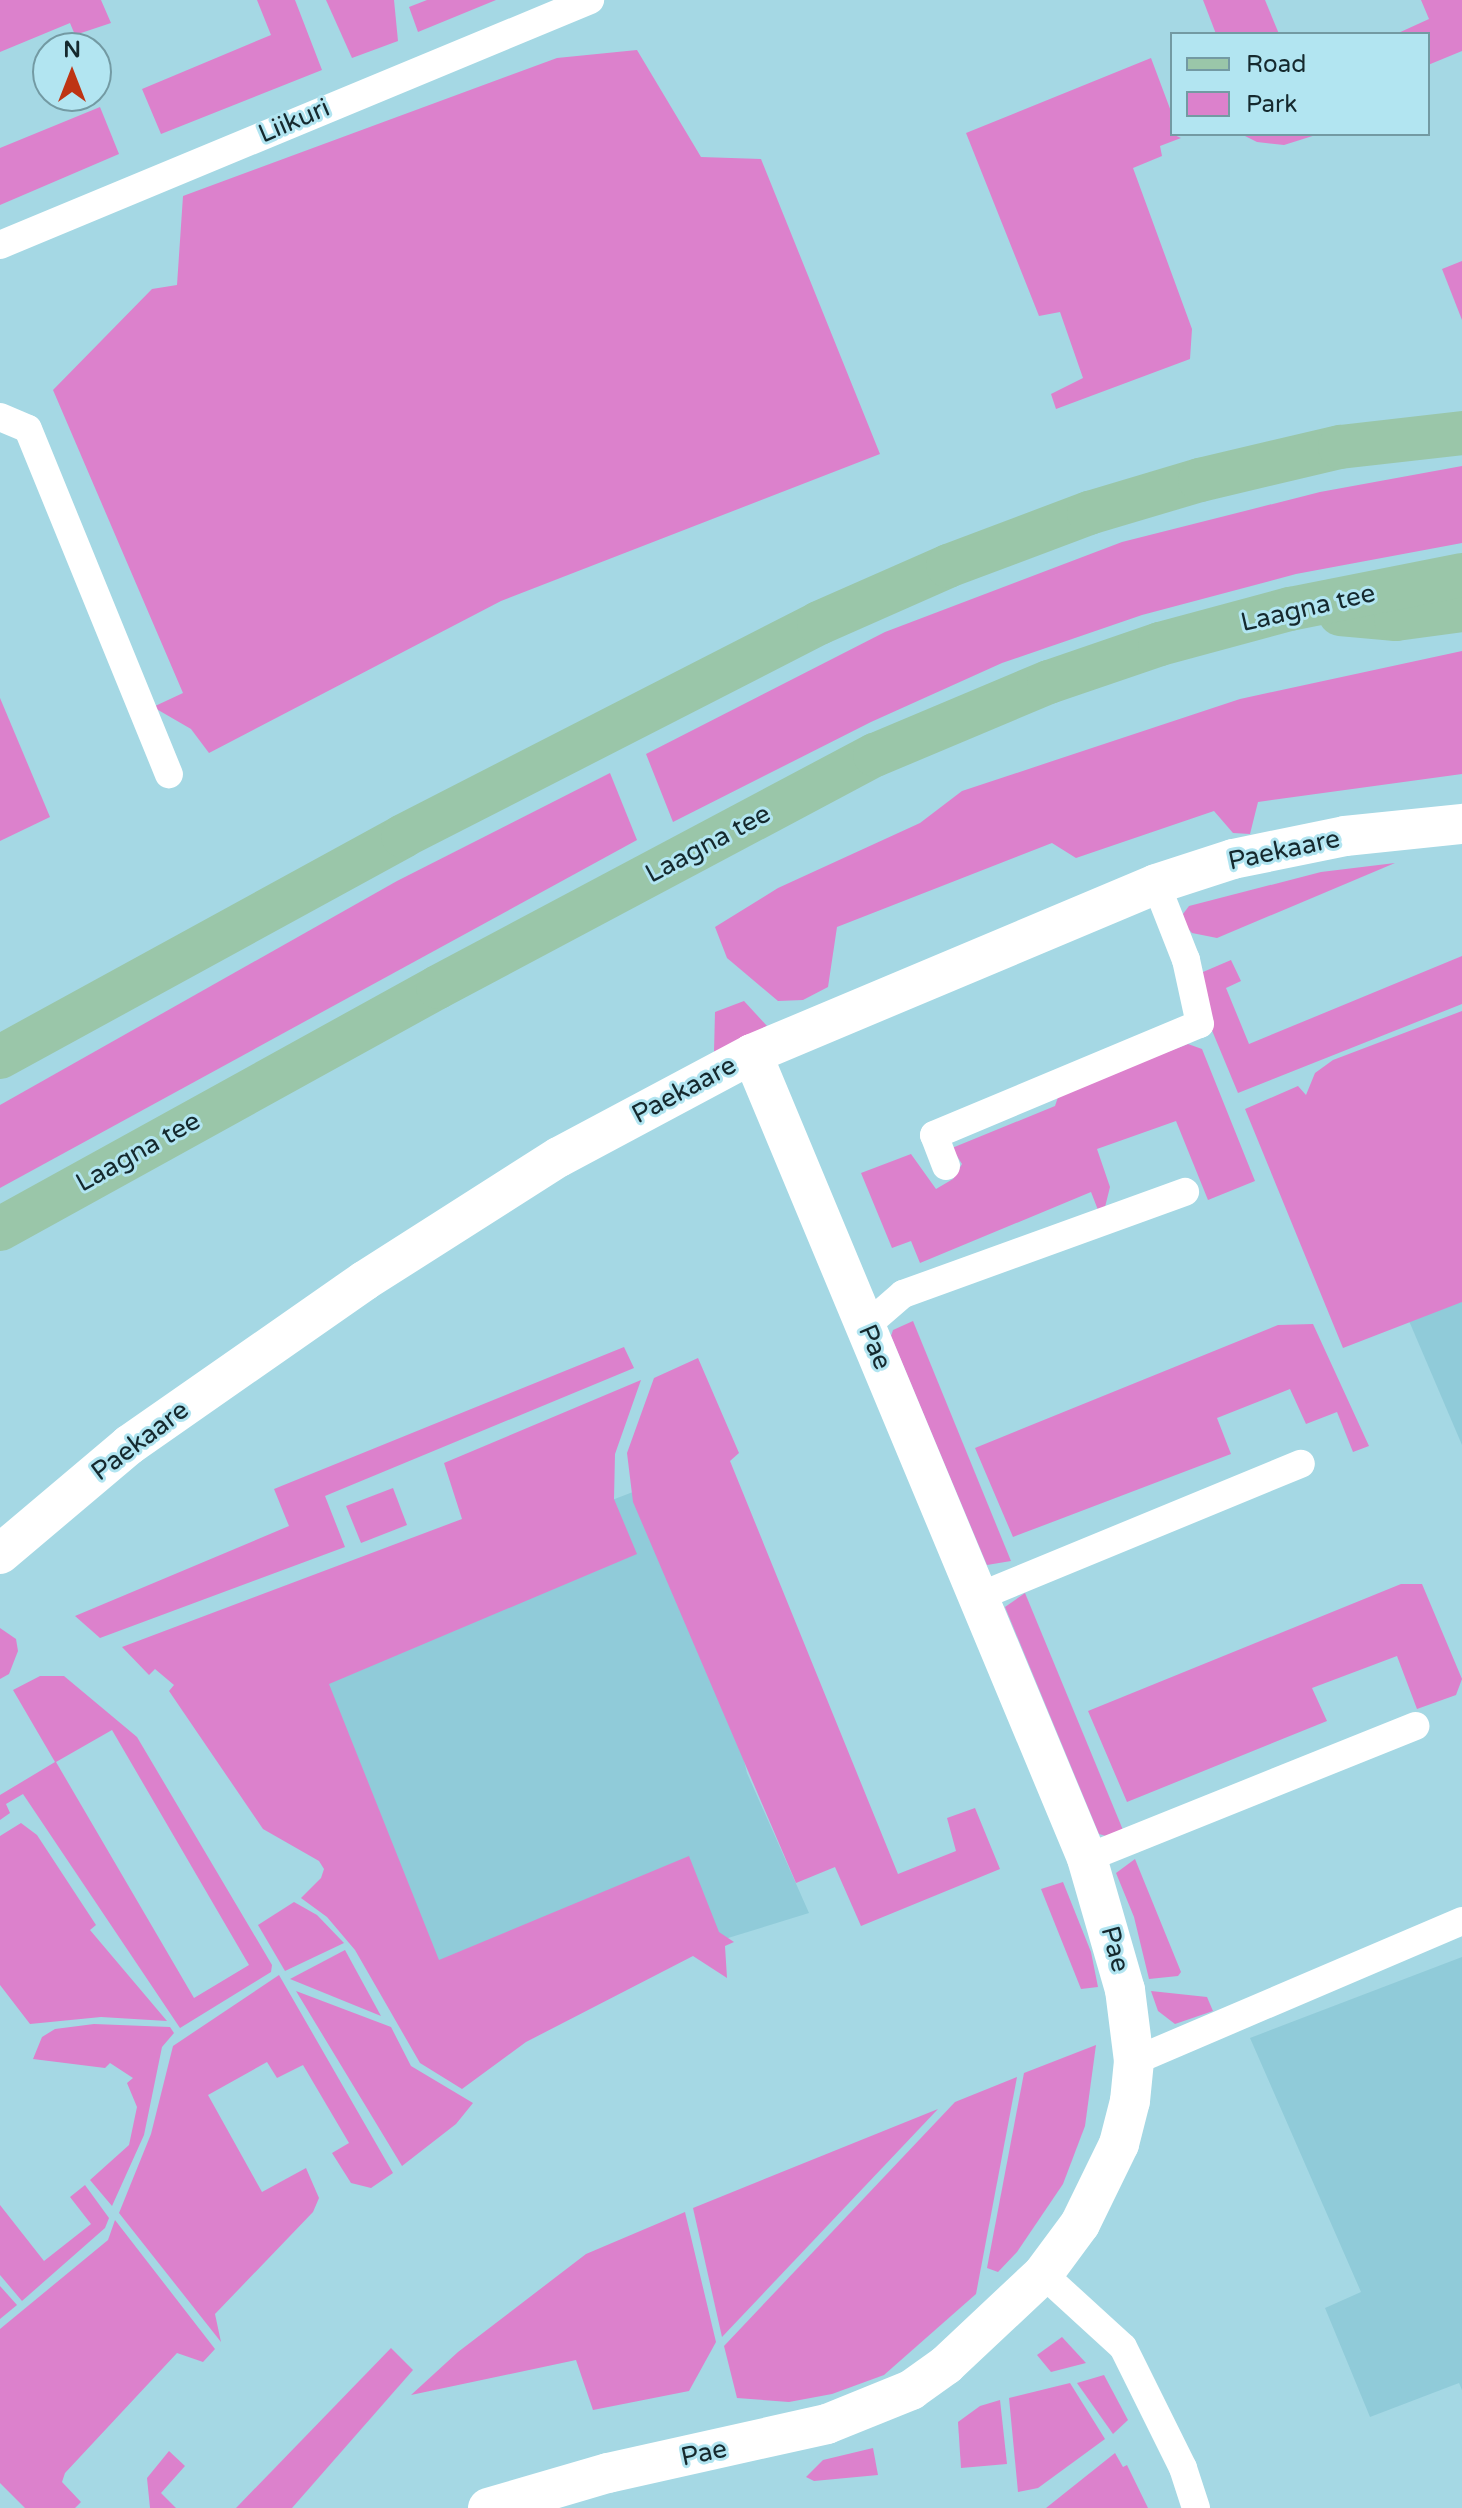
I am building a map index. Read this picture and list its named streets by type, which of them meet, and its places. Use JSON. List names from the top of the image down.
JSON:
{
  "streets": {
    "main road": ["Laagna tee"],
    "street": ["Liikuri", "Paekaare", "Pae"]
  },
  "crossings": [
    ["Paekaare", "Pae"]
  ],
  "legend": ["Road", "Park"],
  "north": "top"
}
